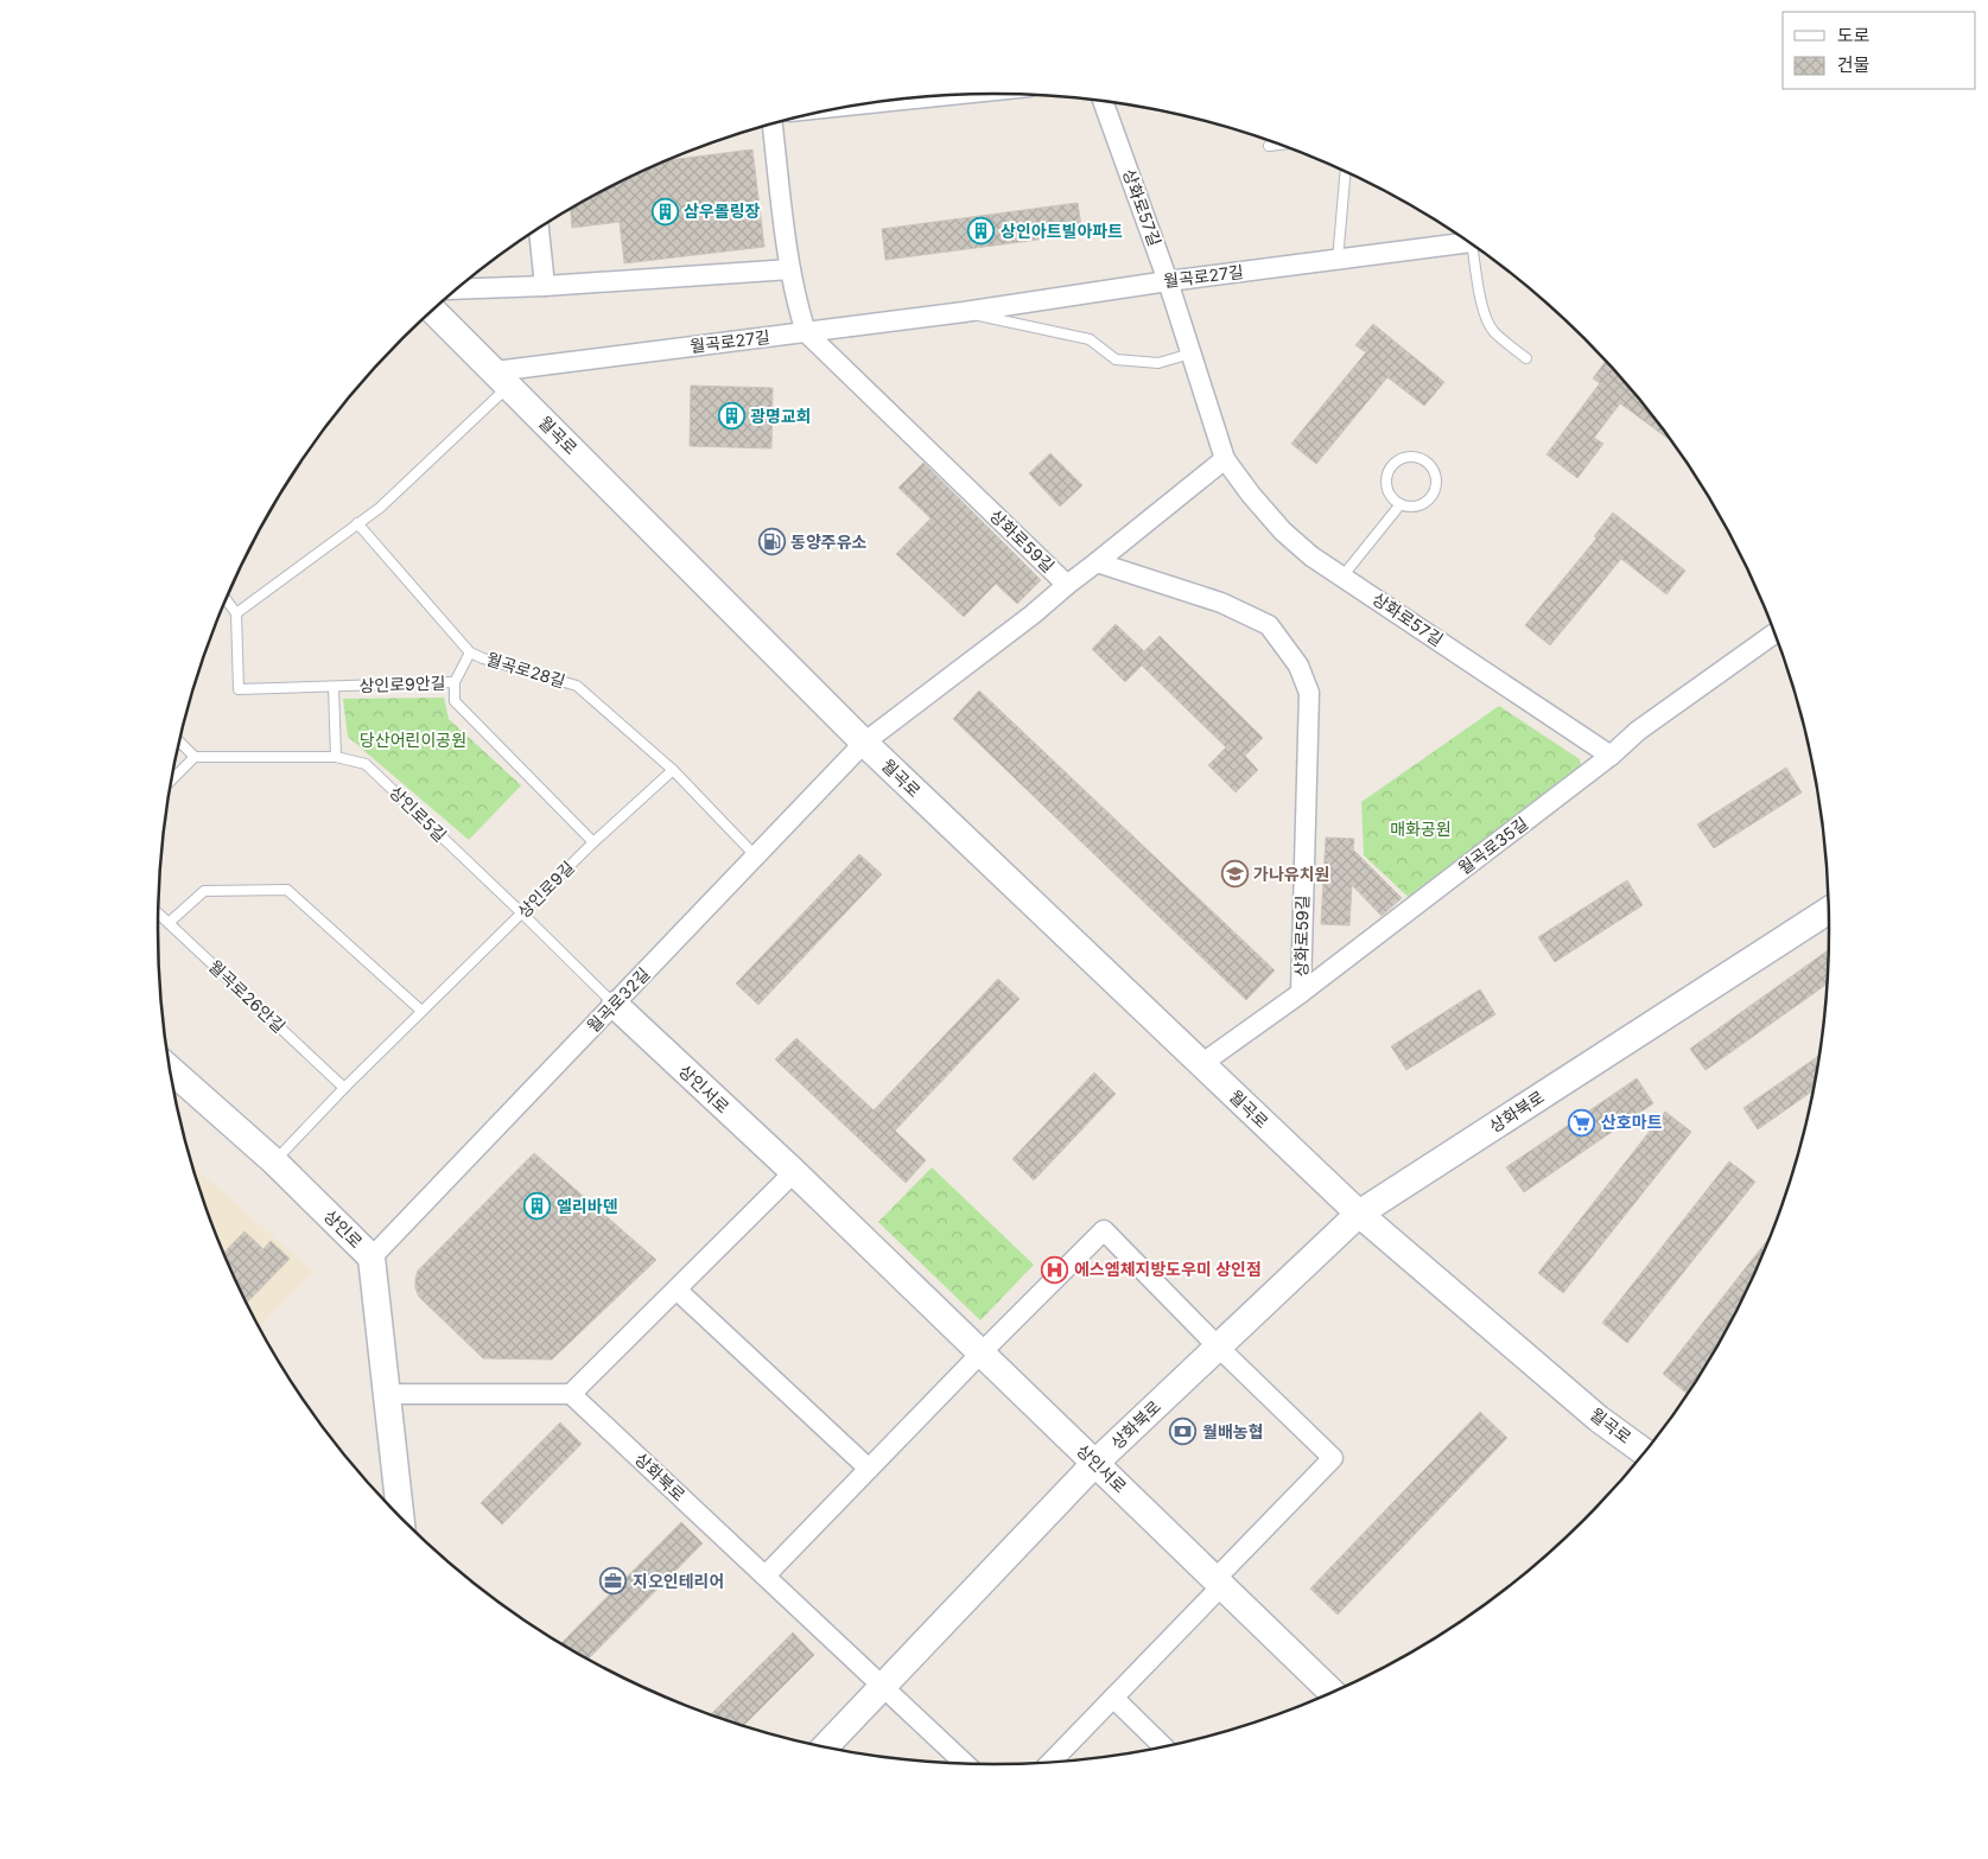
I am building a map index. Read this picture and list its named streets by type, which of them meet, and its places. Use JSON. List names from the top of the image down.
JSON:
{
  "streets": {
    "street": [
      "상화로57길",
      "월곡로27길",
      "월곡로",
      "상화로59길",
      "월곡로35길",
      "월곡로32길",
      "상인서로",
      "상화북로",
      "상인로"
    ],
    "lane": [
      "월곡로28길",
      "상인로9안길",
      "상인로5길",
      "상인로9길",
      "월곡로26안길"
    ]
  },
  "crossings": [
    ["상화로57길", "월곡로27길"],
    ["상화로57길", "월곡로35길"],
    ["월곡로27길", "월곡로"],
    ["월곡로27길", "상화로59길"],
    ["월곡로", "월곡로35길"],
    ["월곡로", "월곡로32길"],
    ["월곡로", "상화북로"],
    ["상화로59길", "월곡로35길"],
    ["월곡로28길", "상인로9길"],
    ["월곡로28길", "월곡로32길"],
    ["상인로9안길", "상인로9길"],
    ["상인로5길", "상인로9길"],
    ["상인로5길", "월곡로32길"],
    ["상인로5길", "상인서로"],
    ["상인로9길", "월곡로26안길"],
    ["상인로9길", "상인로"],
    ["월곡로32길", "상인서로"],
    ["월곡로32길", "상인로"],
    ["상인서로", "상화북로"]
  ],
  "parks": ["당산어린이공원", "매화공원"],
  "places": {
    "building": [
      "삼우볼링장",
      "상인아트빌아파트",
      "광명교회",
      "엘리바덴"
    ],
    "fuel station": ["동양주유소"],
    "school or university": ["가나유치원"],
    "supermarket": ["산호마트"],
    "hospital": ["에스엠체지방도우미 상인점"],
    "bank": ["월배농협"],
    "office": ["지오인테리어"]
  },
  "legend": ["도로", "건물"]
}
